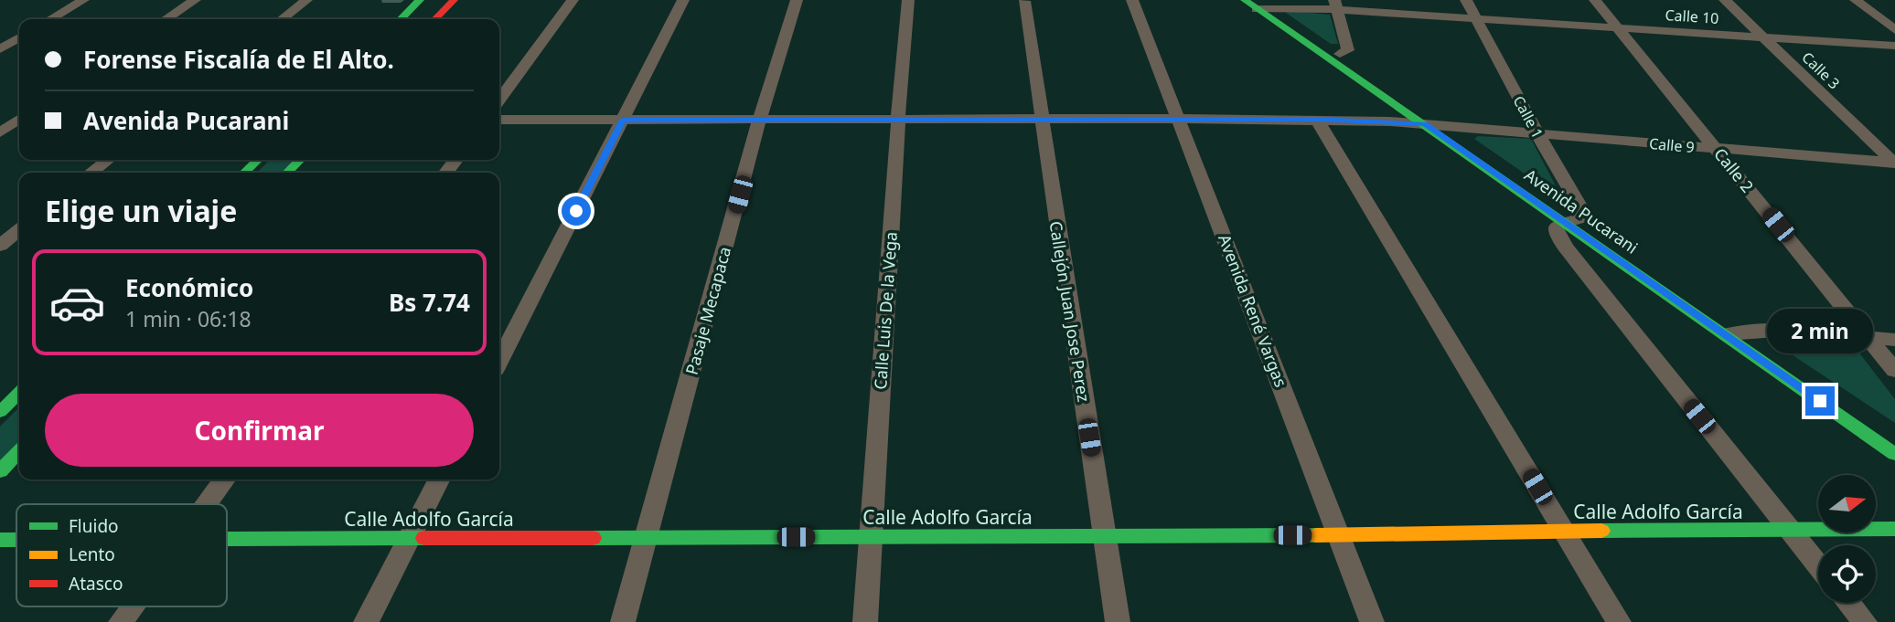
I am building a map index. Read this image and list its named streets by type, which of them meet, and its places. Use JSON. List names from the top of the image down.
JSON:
{
  "streets": {
    "street": [
      "Calle 10",
      "Calle 3",
      "Calle 1",
      "Calle 9",
      "Calle 2",
      "Avenida Pucarani",
      "Pasaje Mecapaca",
      "Calle Luis De la Vega",
      "Avenida René Vargas",
      "Callejón Juan Jose Perez",
      "Calle Adolfo García"
    ]
  },
  "crossings": [
    ["Calle 10", "Calle 3"],
    ["Calle 10", "Calle 1"],
    ["Calle 10", "Calle 2"],
    ["Calle 10", "Avenida Pucarani"],
    ["Calle 3", "Calle 9"],
    ["Calle 1", "Calle 9"],
    ["Calle 1", "Avenida Pucarani"],
    ["Calle 9", "Calle 2"],
    ["Calle 9", "Avenida Pucarani"],
    ["Calle 9", "Pasaje Mecapaca"],
    ["Calle 9", "Calle Luis De la Vega"],
    ["Calle 9", "Avenida René Vargas"],
    ["Calle 9", "Callejón Juan Jose Perez"],
    ["Pasaje Mecapaca", "Calle Adolfo García"],
    ["Calle Luis De la Vega", "Calle Adolfo García"],
    ["Avenida René Vargas", "Calle Adolfo García"],
    ["Callejón Juan Jose Perez", "Calle Adolfo García"]
  ],
  "legend": ["Fluido", "Lento", "Atasco"],
  "north": "right",
  "page": {
    "banner": ["Forense Fiscalía de El Alto.", "Avenida Pucarani"],
    "heading": "Elige un viaje",
    "list": [
      {
        "name": "Económico",
        "note": "1 min · 06:18",
        "value": "Bs 7.74"
      }
    ],
    "bubble": "2 min",
    "buttons": "Confirmar"
  }
}
